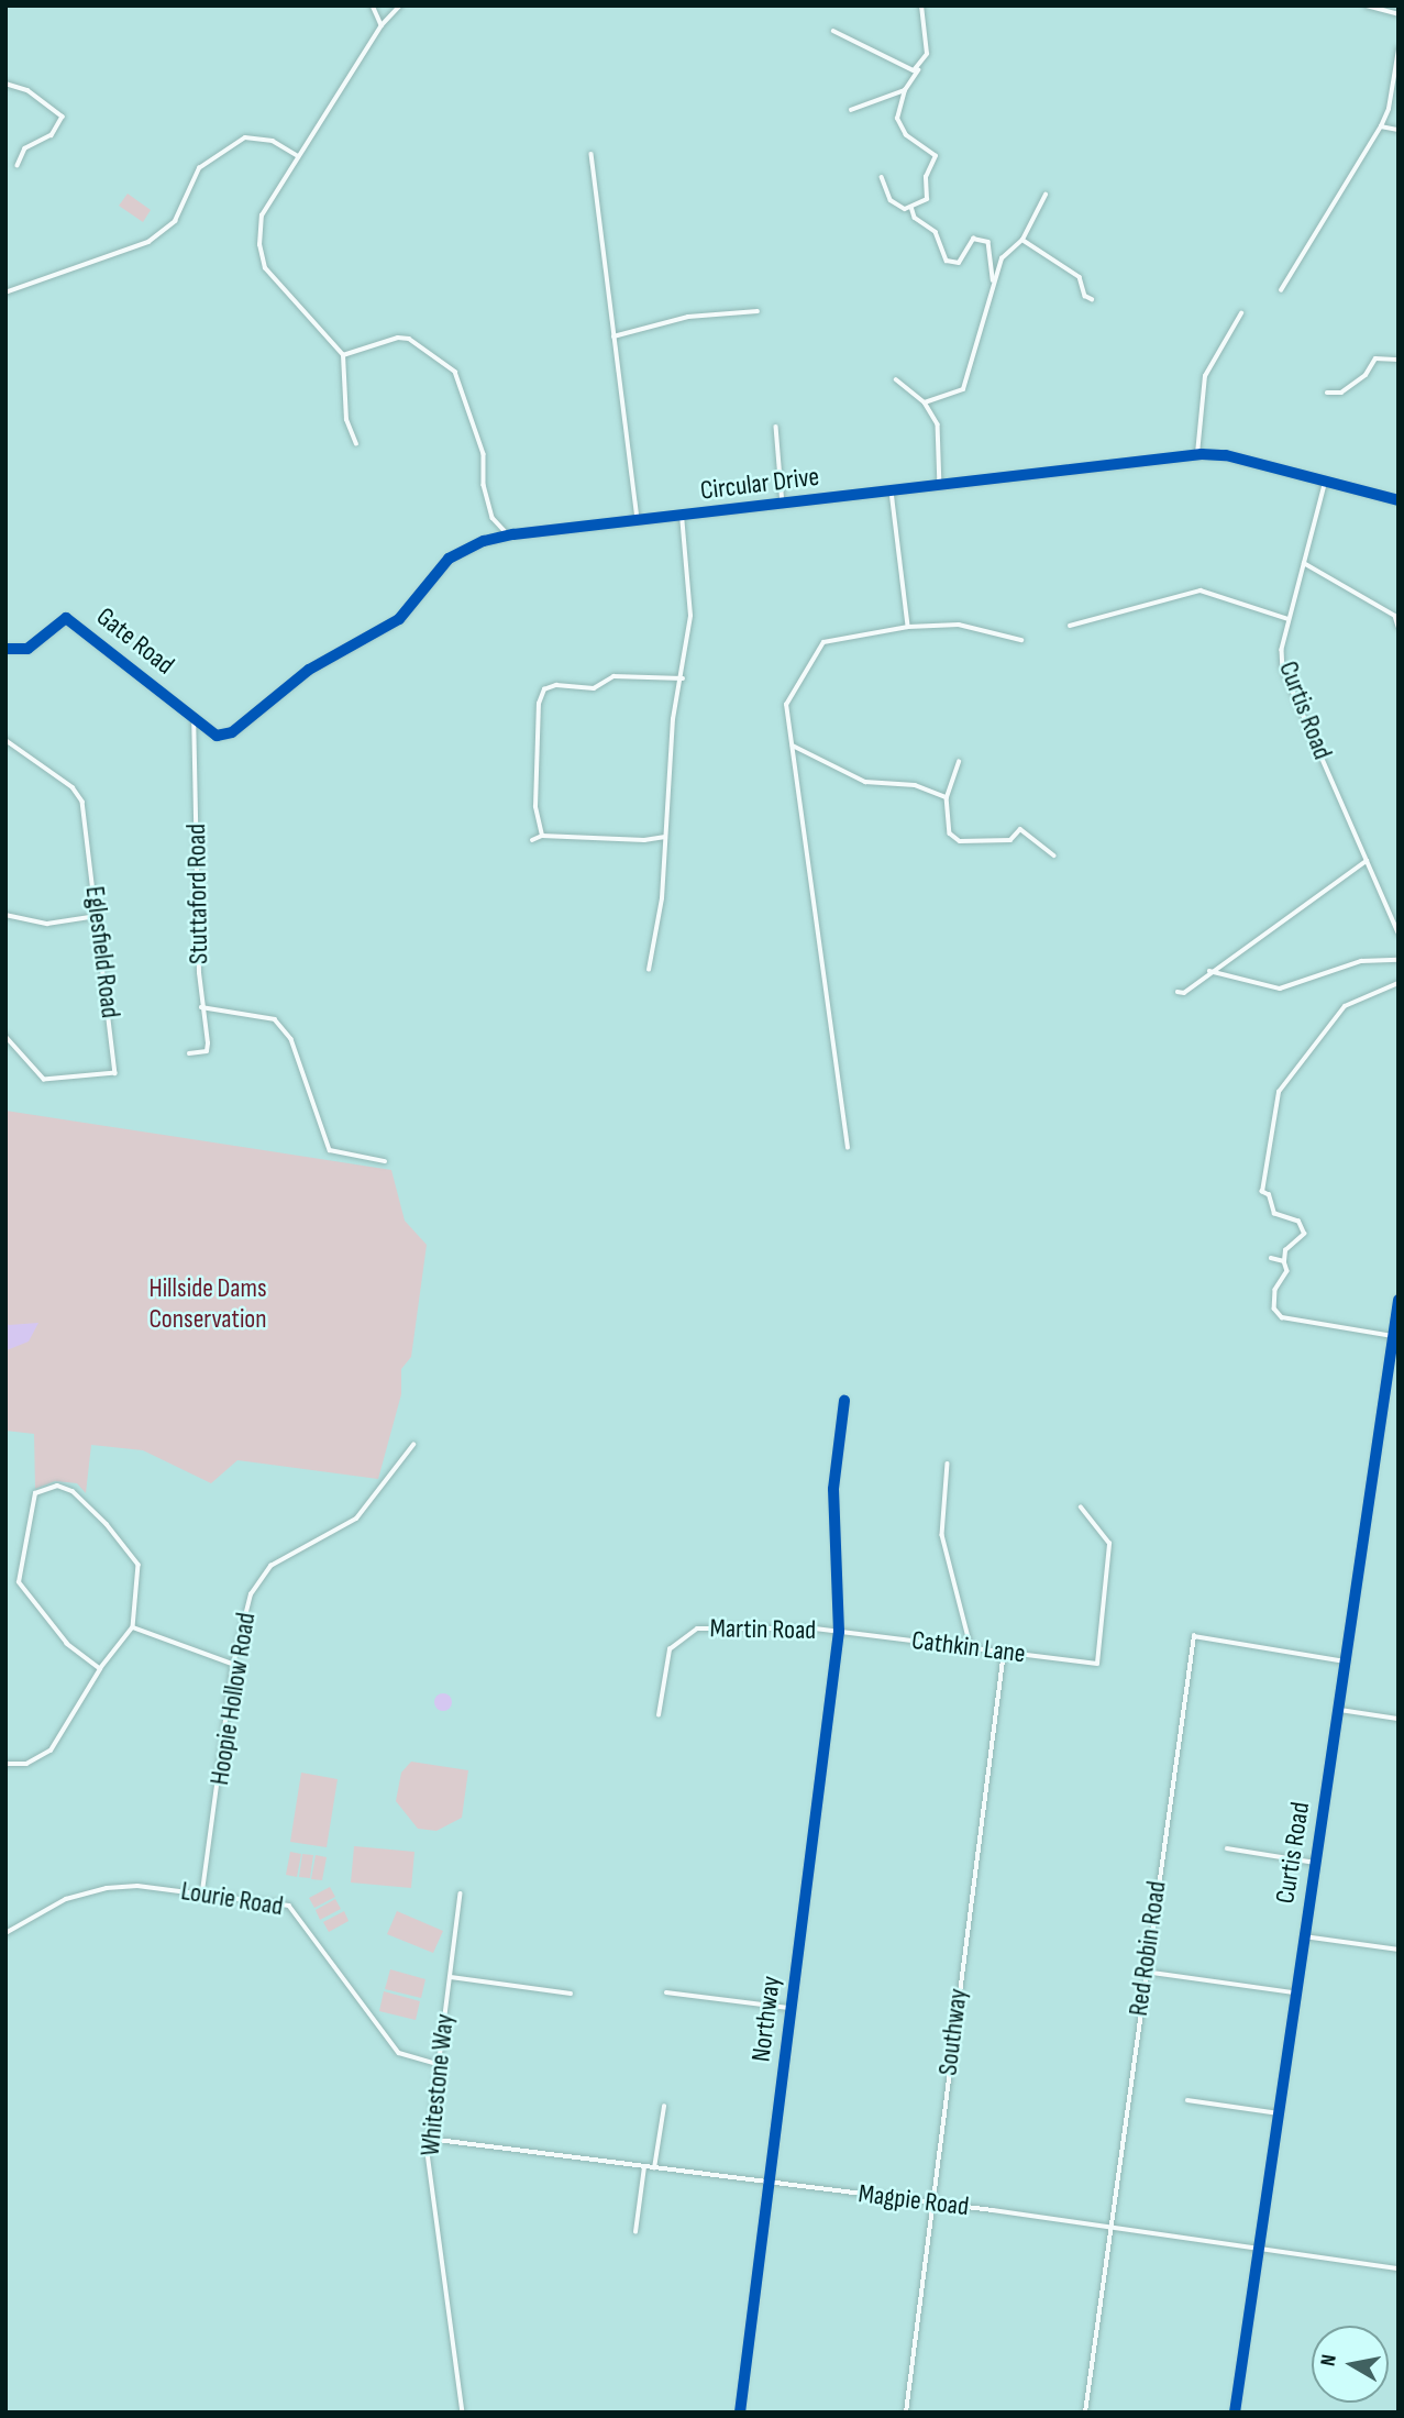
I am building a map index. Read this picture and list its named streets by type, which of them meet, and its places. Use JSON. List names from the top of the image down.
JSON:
{
  "streets": {
    "street": [
      "Circular Drive",
      "Gate Road",
      "Curtis Road",
      "Stuttaford Road",
      "Eglesfield Road",
      "Martin Road",
      "Cathkin Lane",
      "Hoopie Hollow Road",
      "Lourie Road",
      "Red Robin Road",
      "Northway",
      "Southway",
      "Whitestone Way",
      "Magpie Road"
    ]
  },
  "crossings": [
    ["Circular Drive", "Gate Road"],
    ["Circular Drive", "Curtis Road"],
    ["Circular Drive", "Stuttaford Road"],
    ["Gate Road", "Stuttaford Road"],
    ["Curtis Road", "Red Robin Road"],
    ["Curtis Road", "Magpie Road"],
    ["Martin Road", "Cathkin Lane"],
    ["Martin Road", "Northway"],
    ["Cathkin Lane", "Northway"],
    ["Cathkin Lane", "Southway"],
    ["Hoopie Hollow Road", "Lourie Road"],
    ["Lourie Road", "Whitestone Way"],
    ["Red Robin Road", "Magpie Road"],
    ["Northway", "Magpie Road"],
    ["Southway", "Magpie Road"],
    ["Whitestone Way", "Magpie Road"]
  ],
  "parks": ["Hillside Dams Conservation"],
  "north": "left"
}
